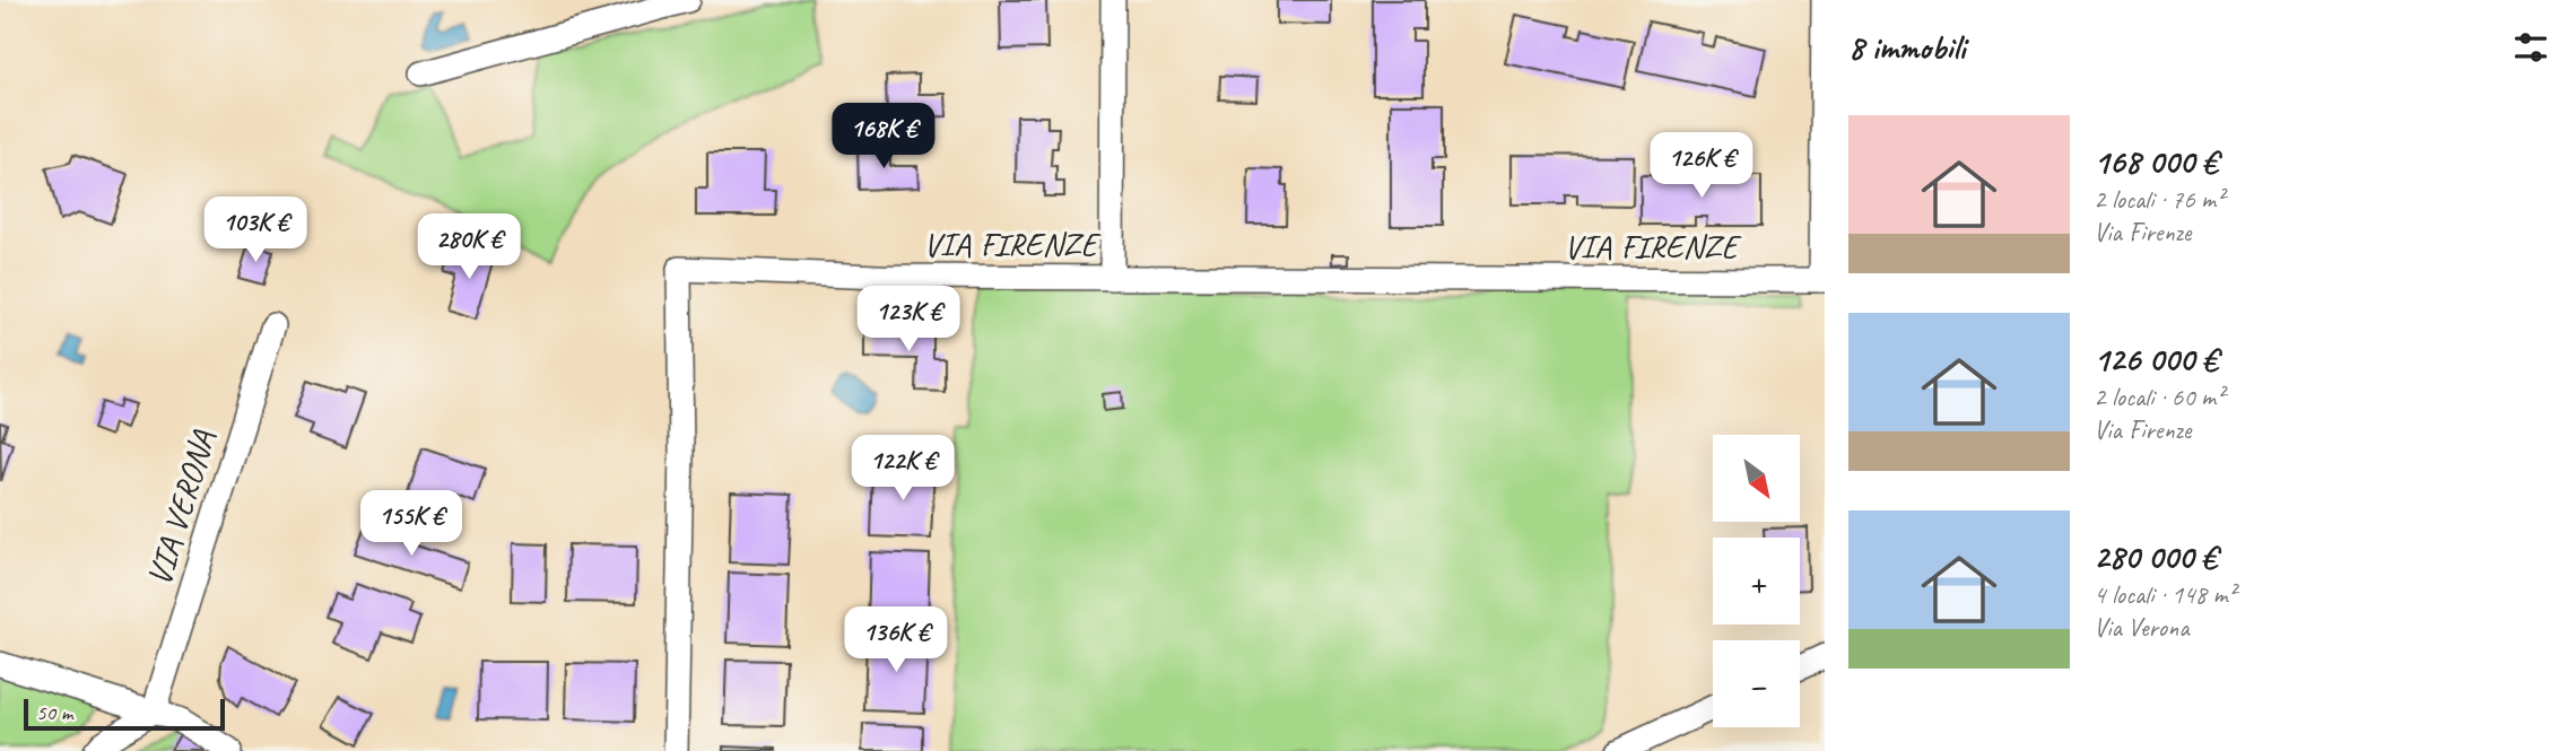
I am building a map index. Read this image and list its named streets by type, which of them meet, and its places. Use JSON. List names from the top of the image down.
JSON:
{
  "streets": {
    "street": ["VIA FIRENZE", "VIA VERONA"]
  },
  "scale_bar": "50 m",
  "north": "bottom right",
  "page": {
    "heading": "8 immobili",
    "list": [
      {
        "name": "168 000 €",
        "note": "2 locali · 76 m² · Via Firenze"
      },
      {
        "name": "126 000 €",
        "note": "2 locali · 60 m² · Via Firenze"
      },
      {
        "name": "280 000 €",
        "note": "4 locali · 148 m² · Via Verona"
      }
    ],
    "price": [
      "168K €",
      "126K €",
      "103K €",
      "280K €",
      "123K €",
      "122K €",
      "155K €",
      "136K €"
    ],
    "map_buttons": ["+", "−"],
    "scale": "50 m"
  }
}
